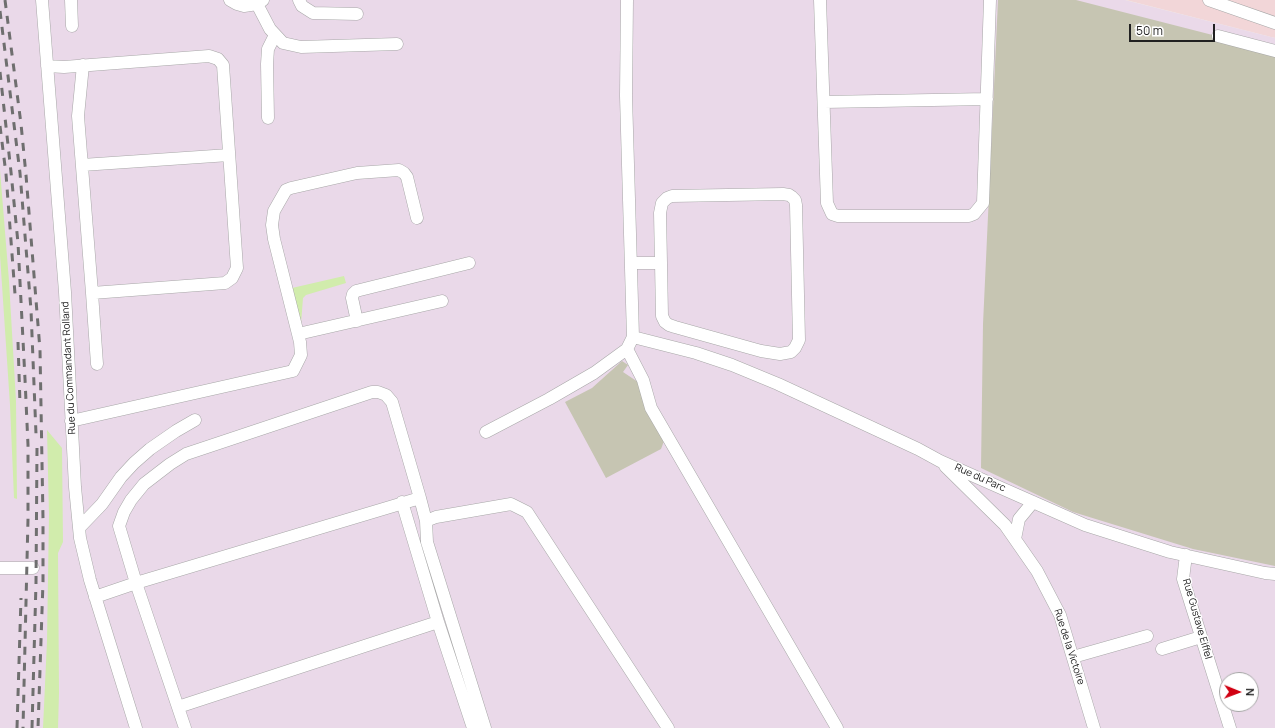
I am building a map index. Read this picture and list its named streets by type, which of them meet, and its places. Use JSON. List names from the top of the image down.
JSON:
{
  "streets": {
    "street": [
      "Rue du Commandant Rolland",
      "Rue du Parc",
      "Rue Gustave Eiffel",
      "Rue de la Victoire"
    ]
  },
  "crossings": [
    ["Rue du Parc", "Rue Gustave Eiffel"],
    ["Rue du Parc", "Rue de la Victoire"]
  ],
  "scale_bar": "50 m",
  "north": "right"
}
